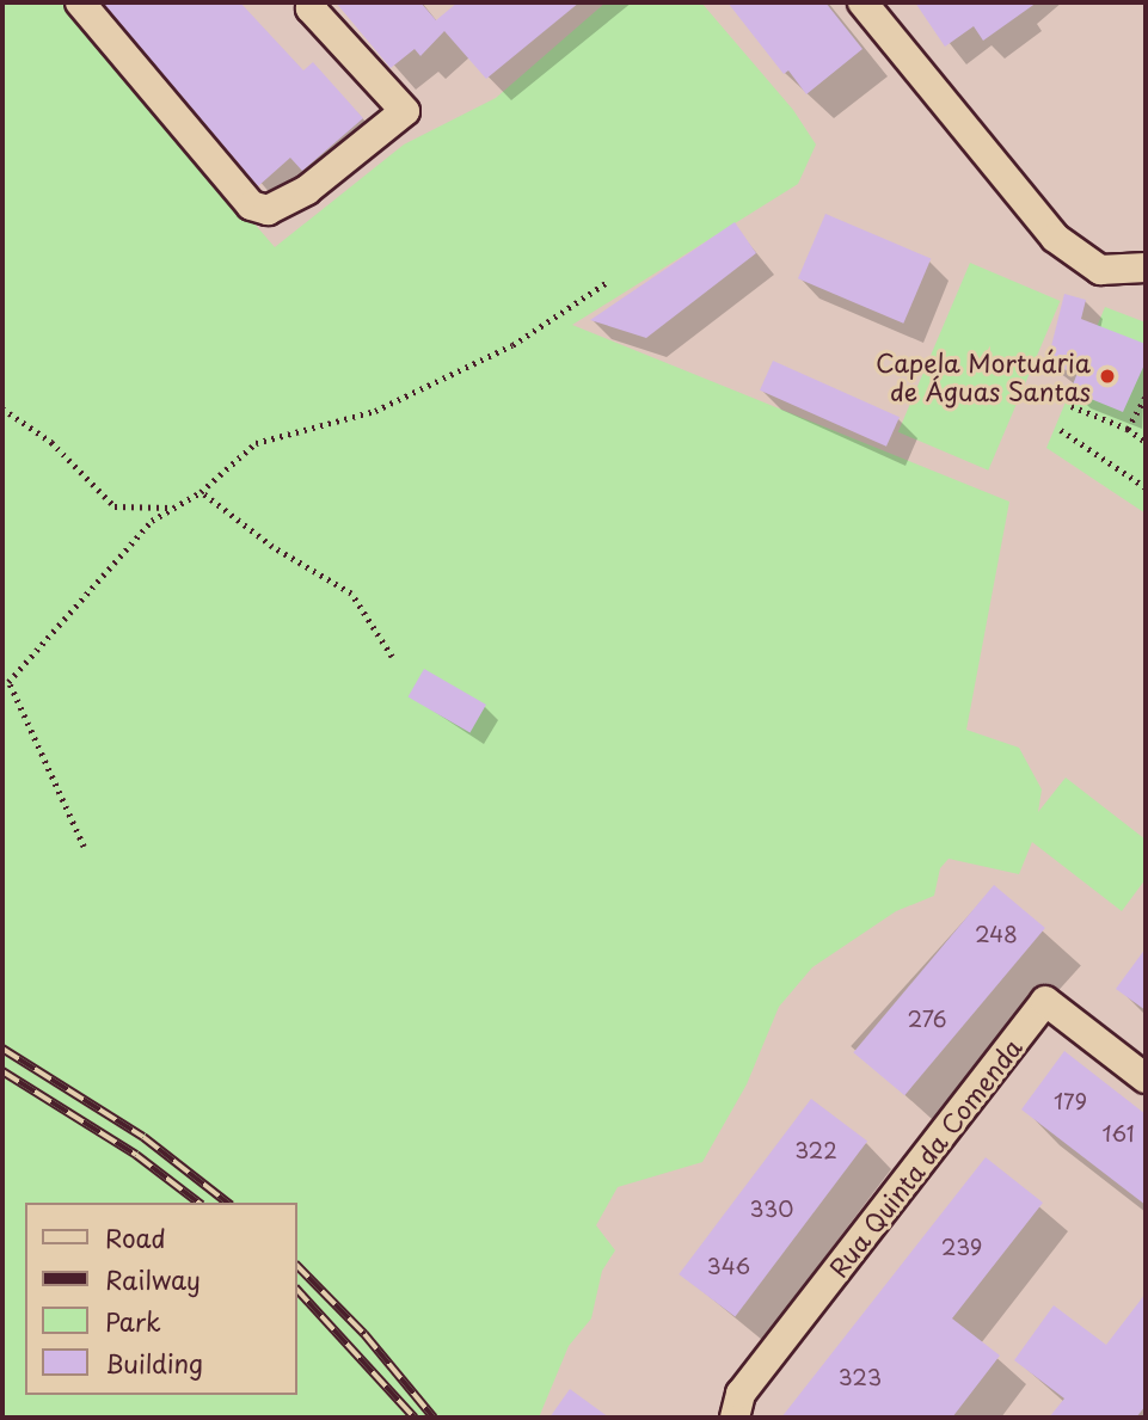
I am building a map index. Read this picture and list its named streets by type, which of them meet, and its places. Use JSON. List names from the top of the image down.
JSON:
{
  "streets": {
    "street": ["Rua Quinta da Comenda"]
  },
  "places": ["Capela Mortuária de Águas Santas"],
  "house_numbers": [
    "248",
    "276",
    "179",
    "161",
    "322",
    "330",
    "239",
    "346",
    "323"
  ],
  "legend": [
    "Road",
    "Railway",
    "Park",
    "Building"
  ]
}
